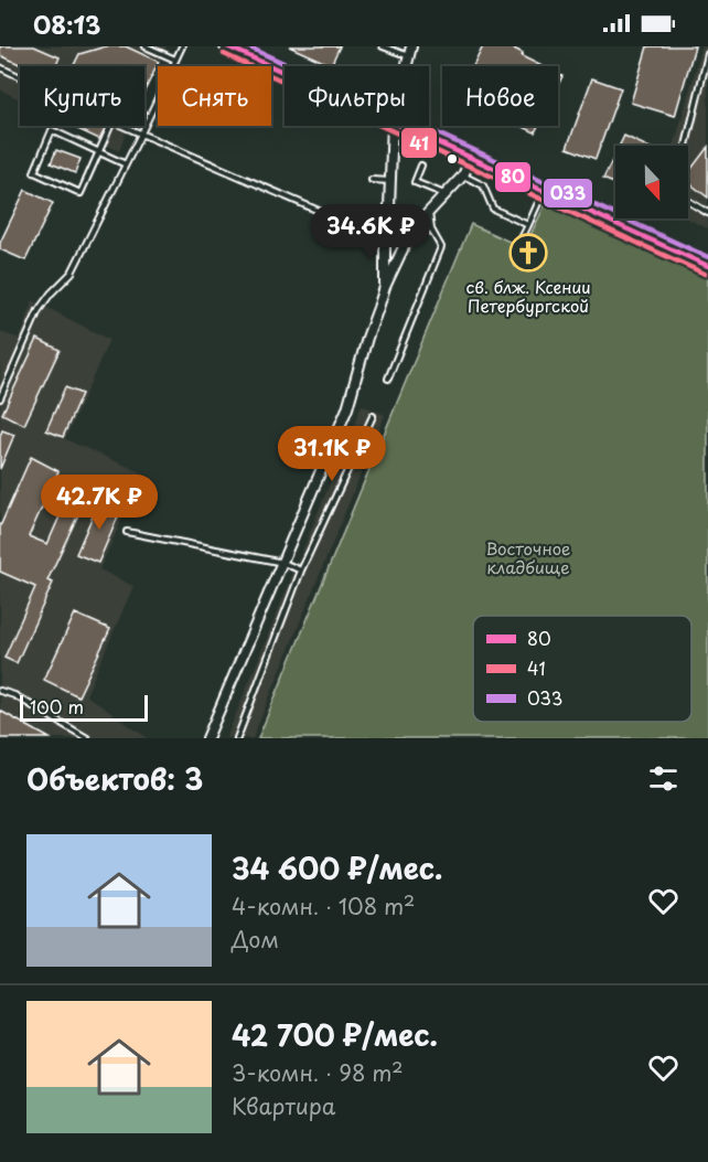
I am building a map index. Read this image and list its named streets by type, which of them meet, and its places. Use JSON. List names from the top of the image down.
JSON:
{
  "parks": ["Восточное кладбище"],
  "places": {
    "church": ["св. блж. Ксении Петербургской"]
  },
  "lines": ["transit line 80", "transit line 033", "transit line 41"],
  "legend": ["80", "41", "033"],
  "scale_bar": "100 m",
  "north": "bottom",
  "page": {
    "status": "08:13",
    "chip": [
      "Купить",
      "Снять",
      "Фильтры",
      "Новое"
    ],
    "price": ["34.6K ₽", "31.1K ₽", "42.7K ₽"],
    "scale": "100 m",
    "heading": "Объектов: 3",
    "list": [
      {
        "name": "34 600 ₽/мес.",
        "note": "4-комн. · 108 m² · Дом"
      },
      {
        "name": "42 700 ₽/мес.",
        "note": "3-комн. · 98 m² · Квартира"
      }
    ]
  }
}
